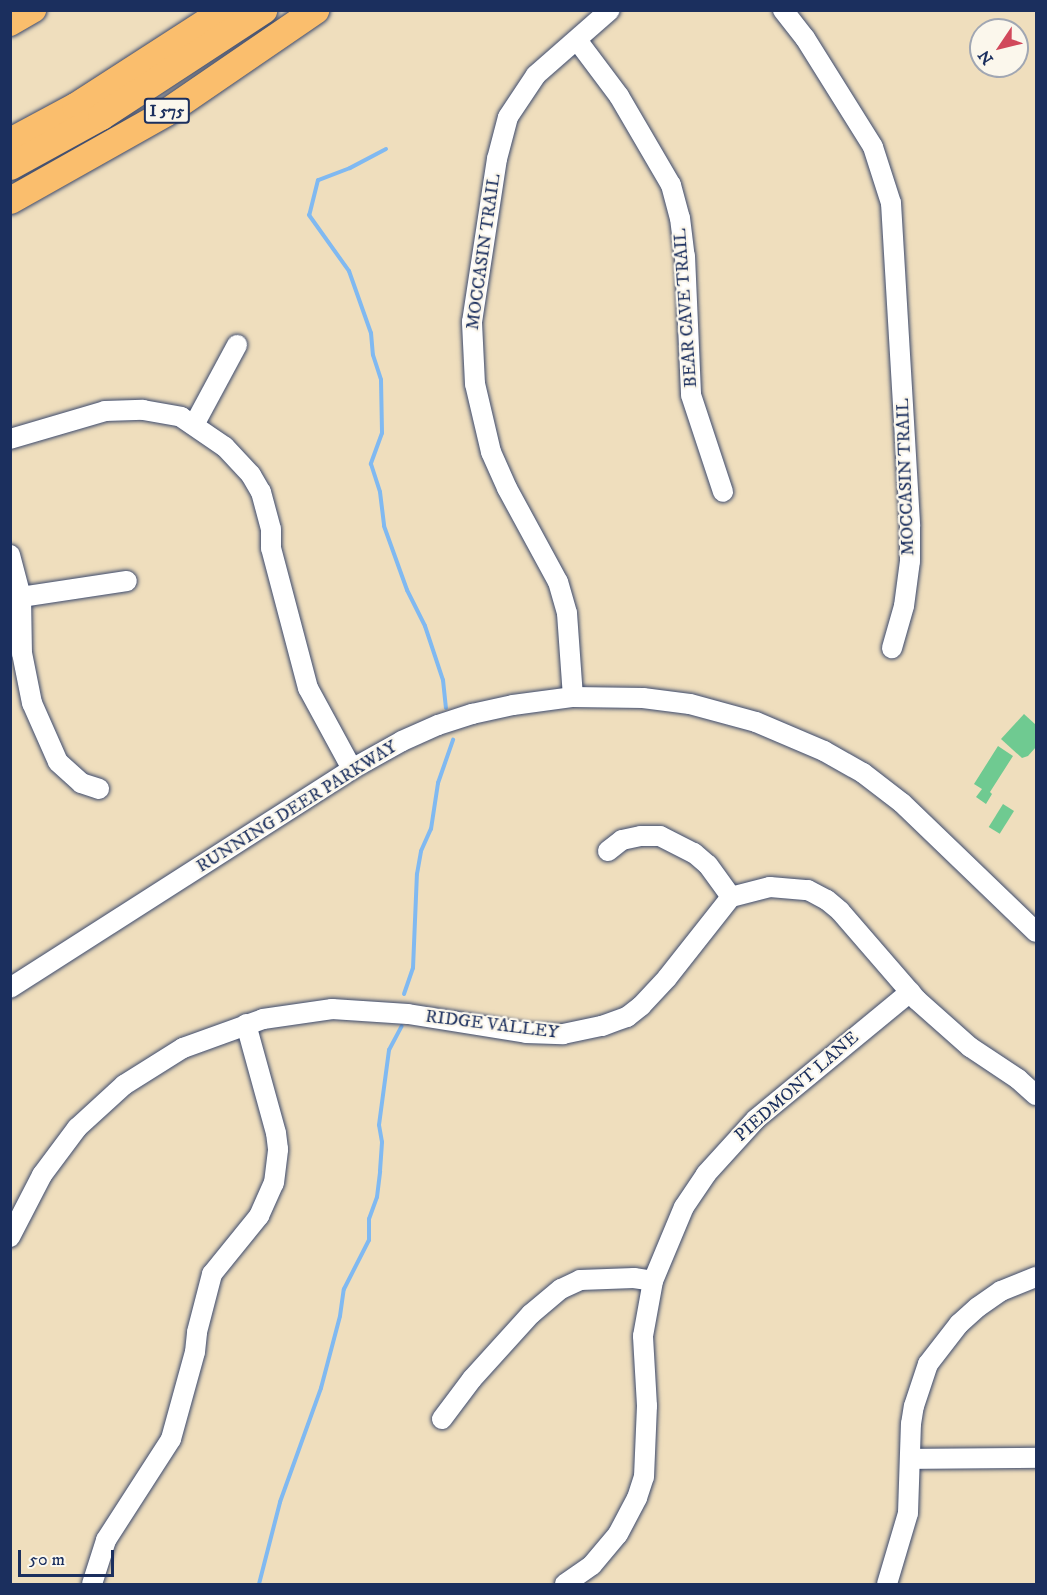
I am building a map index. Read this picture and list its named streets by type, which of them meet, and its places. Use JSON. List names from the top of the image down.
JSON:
{
  "streets": {
    "highway": ["I 575"],
    "street": [
      "MOCCASIN TRAIL",
      "BEAR CAVE TRAIL",
      "RUNNING DEER PARKWAY",
      "RIDGE VALLEY",
      "PIEDMONT LANE"
    ]
  },
  "crossings": [
    ["MOCCASIN TRAIL", "BEAR CAVE TRAIL"],
    ["MOCCASIN TRAIL", "RUNNING DEER PARKWAY"]
  ],
  "scale_bar": "50 m",
  "north": "bottom left"
}
